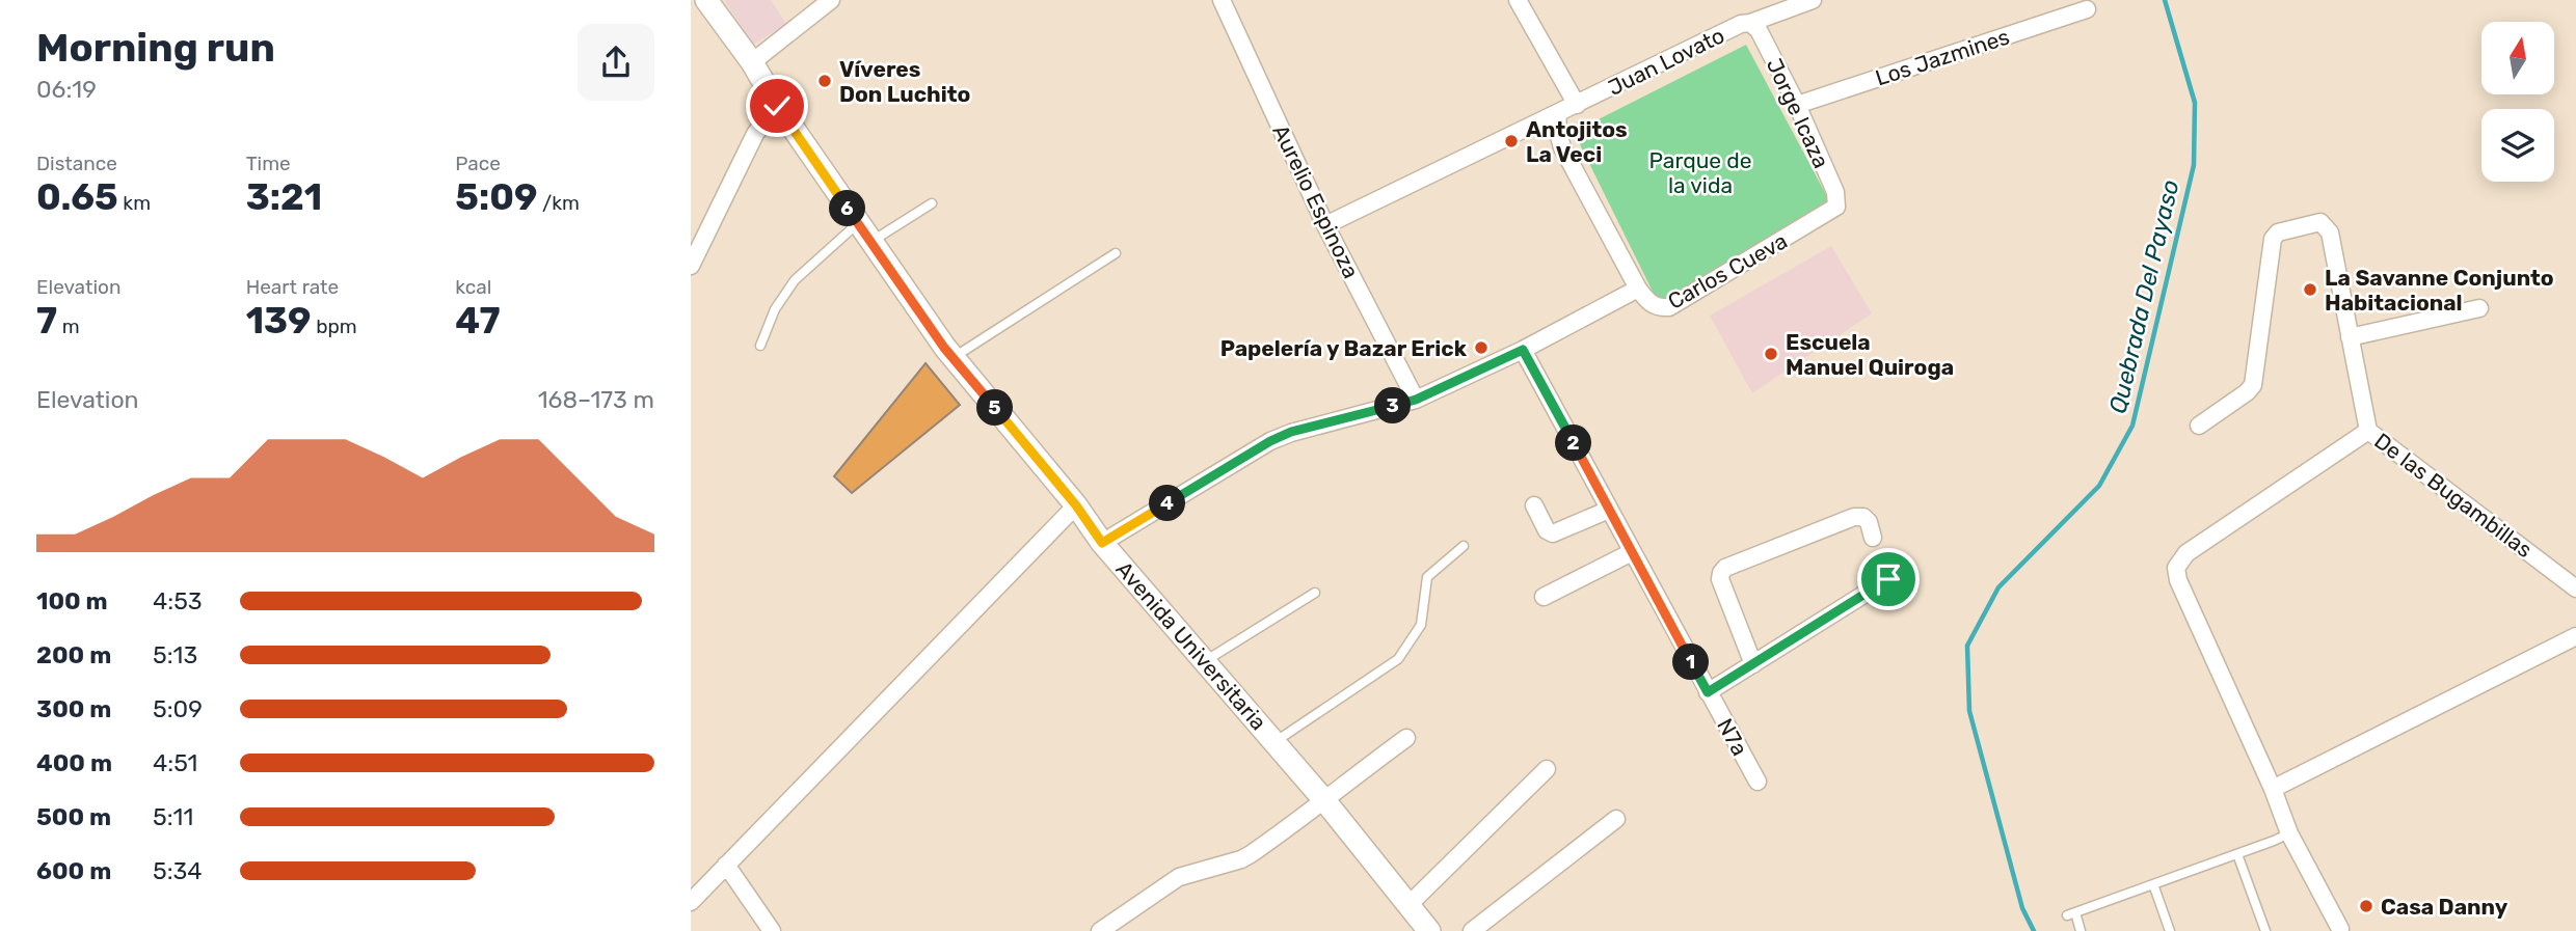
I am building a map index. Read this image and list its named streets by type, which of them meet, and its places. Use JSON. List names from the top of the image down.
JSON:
{
  "streets": {
    "street": [
      "Los Jazmines",
      "Juan Lovato",
      "Jorge Icaza",
      "Aurelio Espinoza",
      "Carlos Cueva",
      "De las Bugambillas",
      "Avenida Universitaria",
      "N7a"
    ]
  },
  "crossings": [
    ["Los Jazmines", "Jorge Icaza"],
    ["Juan Lovato", "Jorge Icaza"],
    ["Juan Lovato", "Aurelio Espinoza"],
    ["Juan Lovato", "Carlos Cueva"],
    ["Jorge Icaza", "Carlos Cueva"]
  ],
  "water": ["Quebrada Del Payaso"],
  "parks": ["Parque de la vida"],
  "places": [
    "Víveres Don Luchito",
    "Antojitos La Veci",
    "La Savanne Conjunto Habitacional",
    "Papelería y Bazar Erick",
    "Escuela Manuel Quiroga",
    "Casa Danny"
  ],
  "north": "top",
  "page": {
    "heading": ["Morning run", "06:19"],
    "stats": [
      ["Distance", "0.65 km"],
      ["Time", "3:21"],
      ["Pace", "5:09 /km"],
      ["Elevation", "7 m"],
      ["Heart rate", "139 bpm"],
      ["kcal", "47"]
    ],
    "pins": [
      "6",
      "3",
      "5",
      "2",
      "4",
      "1"
    ],
    "chart": ["Elevation", "168–173 m"],
    "list": [
      {
        "name": "100 m",
        "note": "4:53"
      },
      {
        "name": "200 m",
        "note": "5:13"
      },
      {
        "name": "300 m",
        "note": "5:09"
      },
      {
        "name": "400 m",
        "note": "4:51"
      },
      {
        "name": "500 m",
        "note": "5:11"
      },
      {
        "name": "600 m",
        "note": "5:34"
      }
    ]
  }
}
